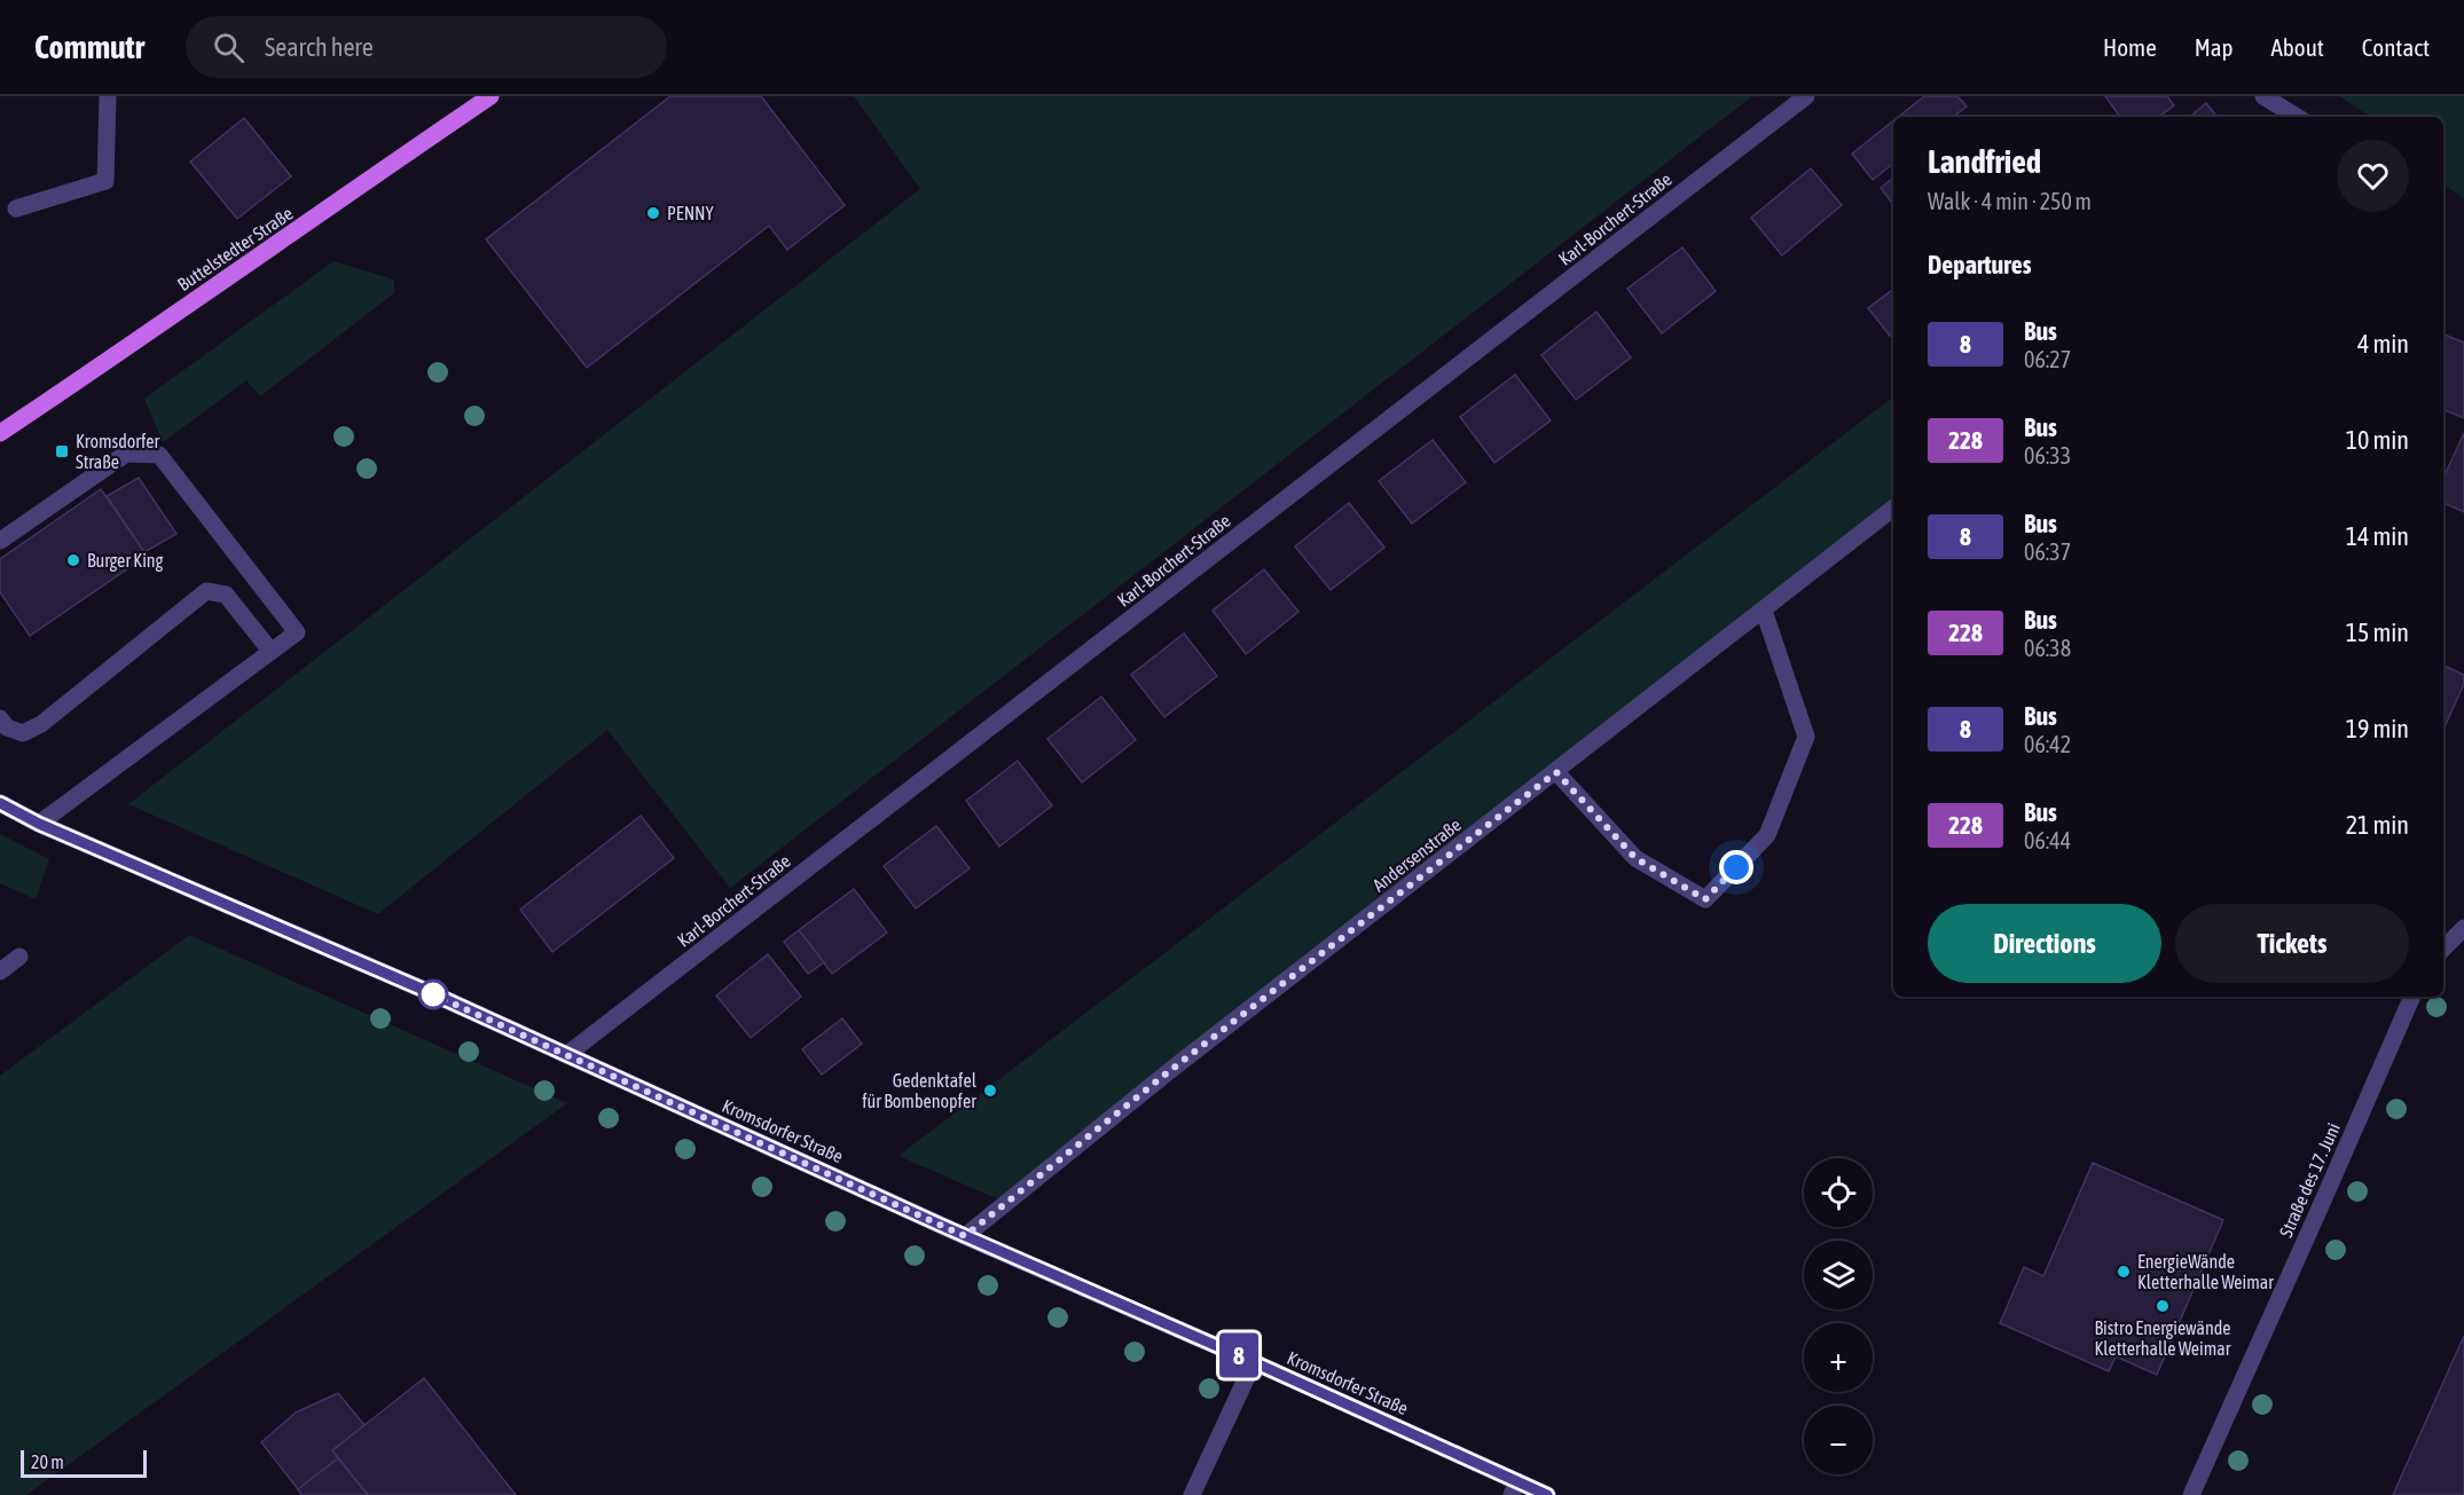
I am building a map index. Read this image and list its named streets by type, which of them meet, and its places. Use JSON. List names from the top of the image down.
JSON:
{
  "streets": {
    "main road": ["Buttelstedter Straße"],
    "street": [
      "Karl-Borchert-Straße",
      "Andersenstraße",
      "Kromsdorfer Straße",
      "Straße des 17. Juni"
    ]
  },
  "crossings": [
    ["Karl-Borchert-Straße", "Kromsdorfer Straße"],
    ["Andersenstraße", "Kromsdorfer Straße"]
  ],
  "places": {
    "other": [
      "PENNY",
      "Burger King",
      "Gedenktafel für Bombenopfer",
      "EnergieWände Kletterhalle Weimar",
      "Bistro Energiewände Kletterhalle Weimar"
    ],
    "transit": ["Kromsdorfer Straße"]
  },
  "lines": ["bus line 8"],
  "scale_bar": "20 m",
  "page": {
    "header": "Commutr",
    "search": "Search here",
    "nav": [
      "Home",
      "Map",
      "About",
      "Contact"
    ],
    "on_map": "8",
    "heading": [
      ["Landfried", "Walk · 4 min · 250 m"],
      "Departures"
    ],
    "list": [
      {
        "mark": "8",
        "name": "Bus",
        "note": "06:27",
        "value": "4 min"
      },
      {
        "mark": "228",
        "name": "Bus",
        "note": "06:33",
        "value": "10 min"
      },
      {
        "mark": "8",
        "name": "Bus",
        "note": "06:37",
        "value": "14 min"
      },
      {
        "mark": "228",
        "name": "Bus",
        "note": "06:38",
        "value": "15 min"
      },
      {
        "mark": "8",
        "name": "Bus",
        "note": "06:42",
        "value": "19 min"
      },
      {
        "mark": "228",
        "name": "Bus",
        "note": "06:44",
        "value": "21 min"
      }
    ],
    "buttons": ["Directions", "Tickets"],
    "map_buttons": ["+", "−"],
    "scale": "20 m"
  }
}
